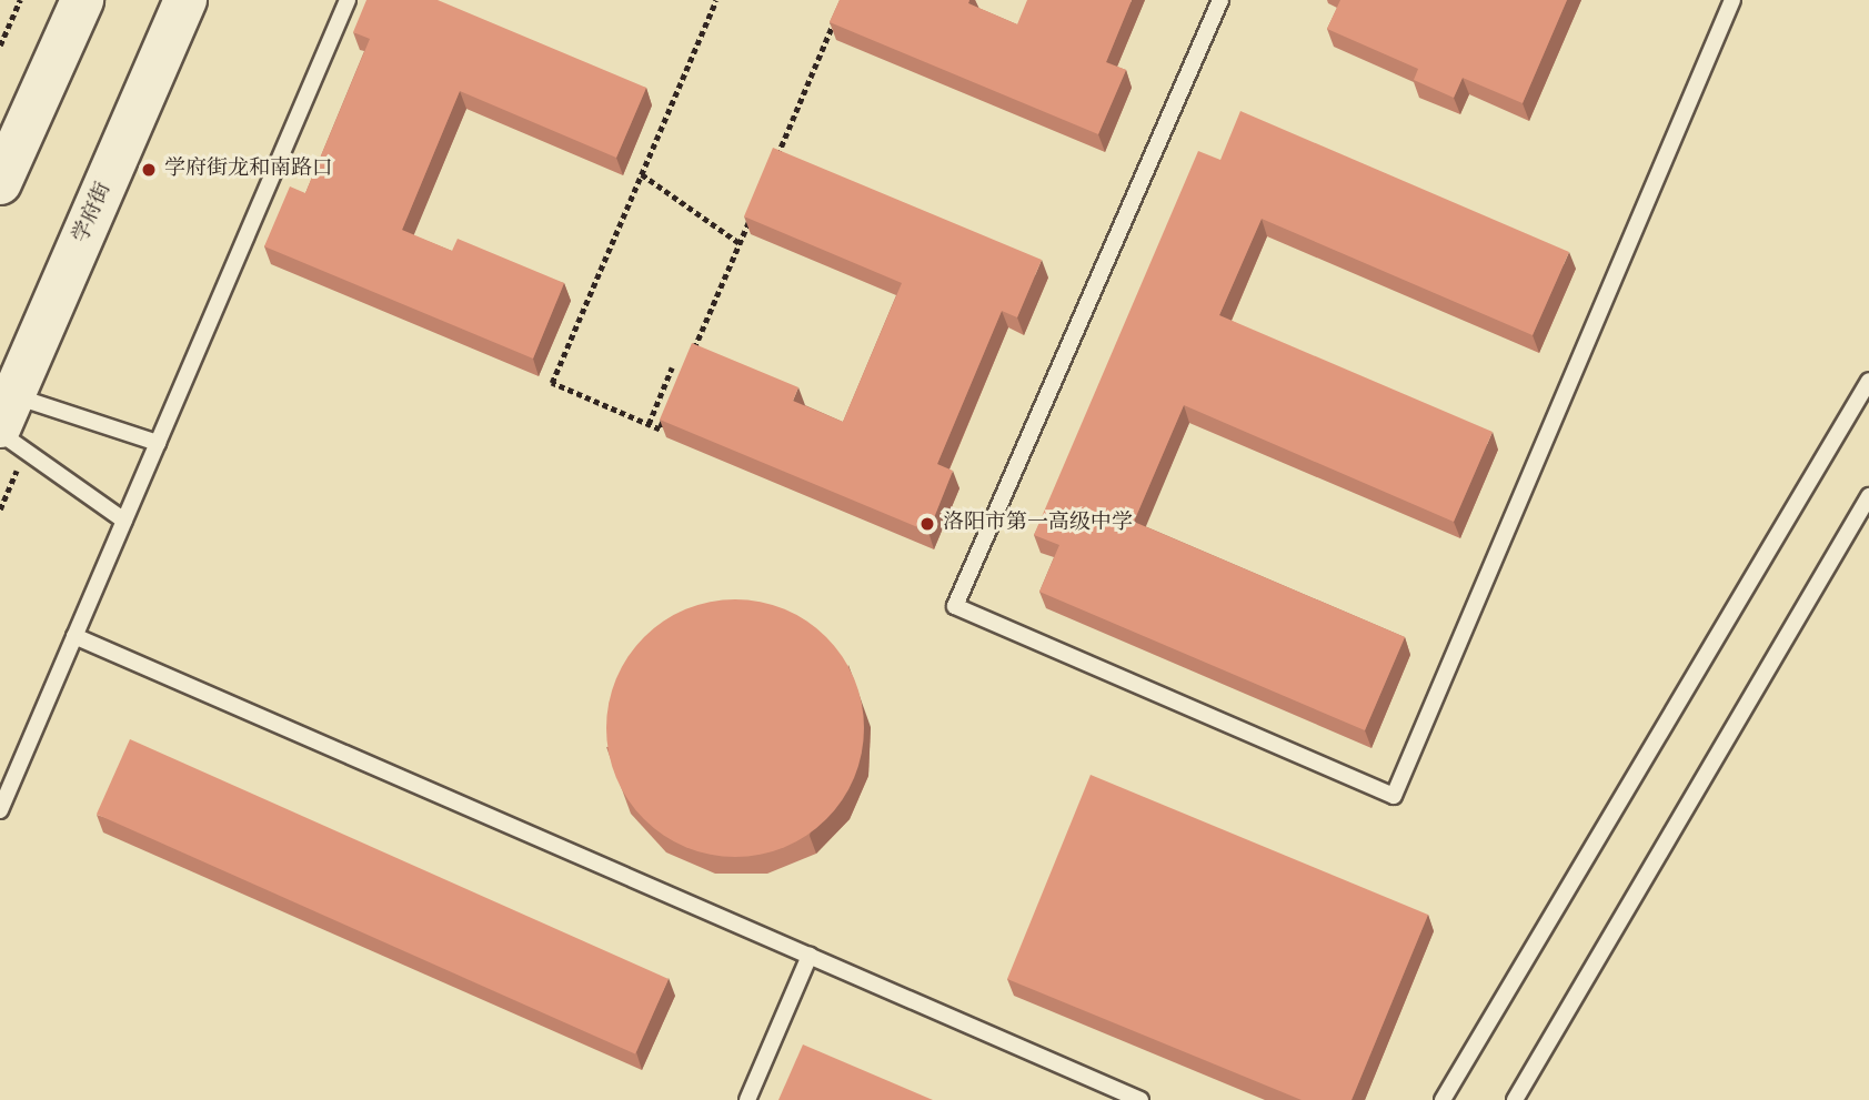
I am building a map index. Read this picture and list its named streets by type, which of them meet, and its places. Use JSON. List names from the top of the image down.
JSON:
{
  "streets": {
    "main road": ["学府街"]
  },
  "places": ["学府街龙和南路口", "洛阳市第一高级中学"]
}
